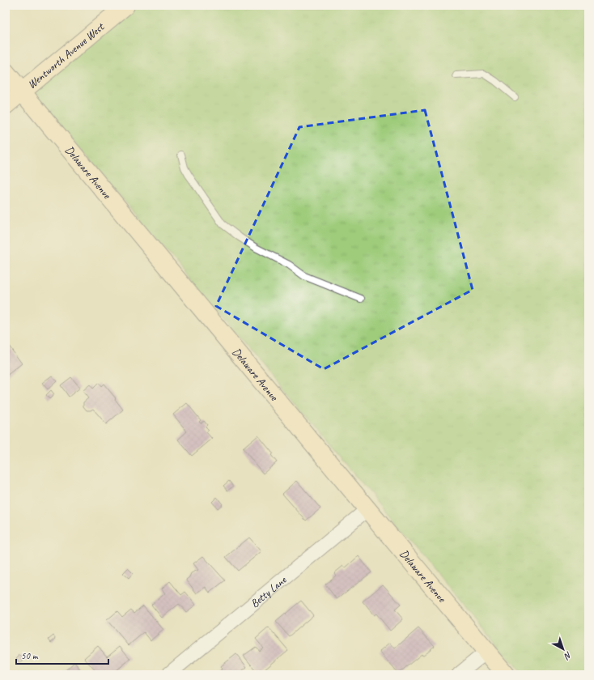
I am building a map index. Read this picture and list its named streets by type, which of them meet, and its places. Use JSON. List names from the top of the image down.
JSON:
{
  "streets": {
    "street": ["Wentworth Avenue West", "Delaware Avenue", "Betty Lane"]
  },
  "crossings": [
    ["Wentworth Avenue West", "Delaware Avenue"],
    ["Delaware Avenue", "Betty Lane"]
  ],
  "scale_bar": "50 m",
  "north": "bottom right"
}
